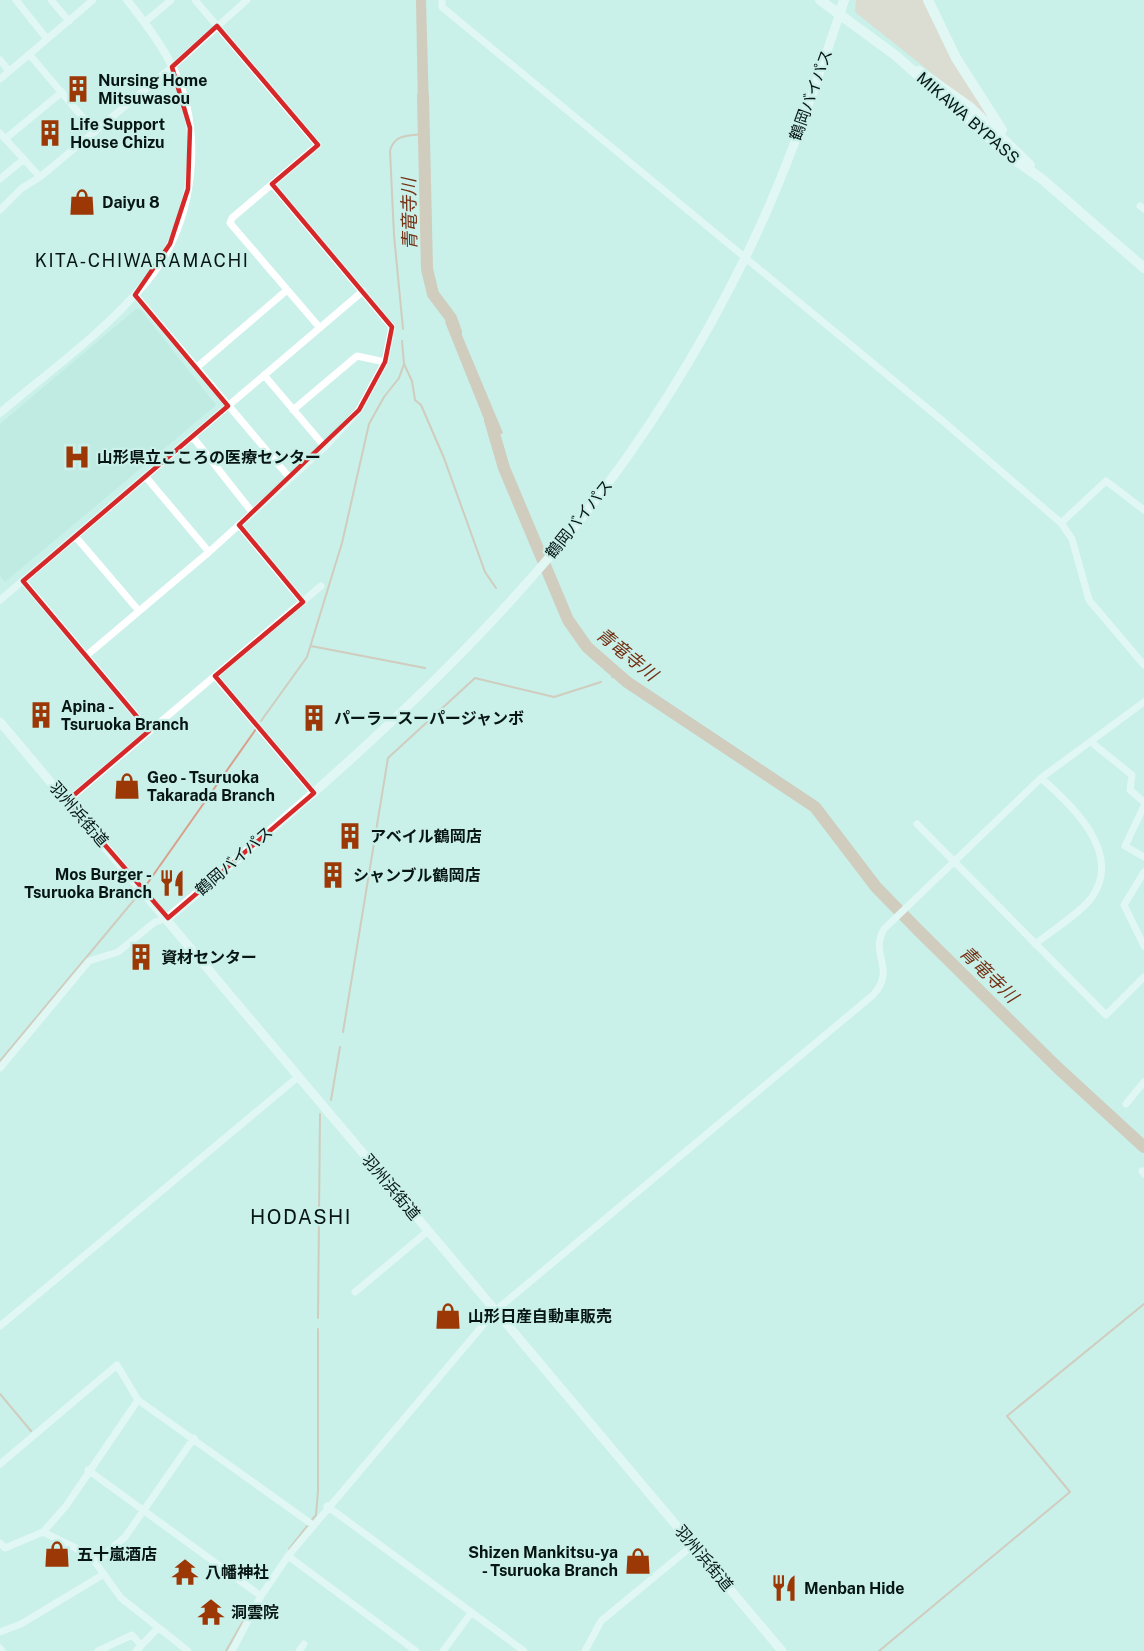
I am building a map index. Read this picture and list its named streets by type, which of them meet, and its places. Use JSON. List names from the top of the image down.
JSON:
{
  "streets": {
    "highway": ["MIKAWA BYPASS"],
    "main road": ["鶴岡バイパス", "羽州浜街道"]
  },
  "crossings": [
    ["鶴岡バイパス", "MIKAWA BYPASS"],
    ["鶴岡バイパス", "羽州浜街道"]
  ],
  "districts": ["KITA-CHIWARAMACHI", "HODASHI"],
  "water": ["青竜寺川"],
  "places": {
    "building": [
      "Nursing Home Mitsuwasou",
      "Life Support House Chizu",
      "Apina - Tsuruoka Branch",
      "パーラースーパージャンボ",
      "アベイル鶴岡店",
      "シャンブル鶴岡店",
      "資材センター"
    ],
    "shop": [
      "Daiyu 8",
      "Geo - Tsuruoka Takarada Branch",
      "山形日産自動車販売",
      "五十嵐酒店",
      "Shizen Mankitsu-ya - Tsuruoka Branch"
    ],
    "hospital": ["山形県立こころの医療センター"],
    "restaurant": ["Mos Burger - Tsuruoka Branch", "Menban Hide"],
    "temple": ["八幡神社", "洞雲院"]
  }
}
